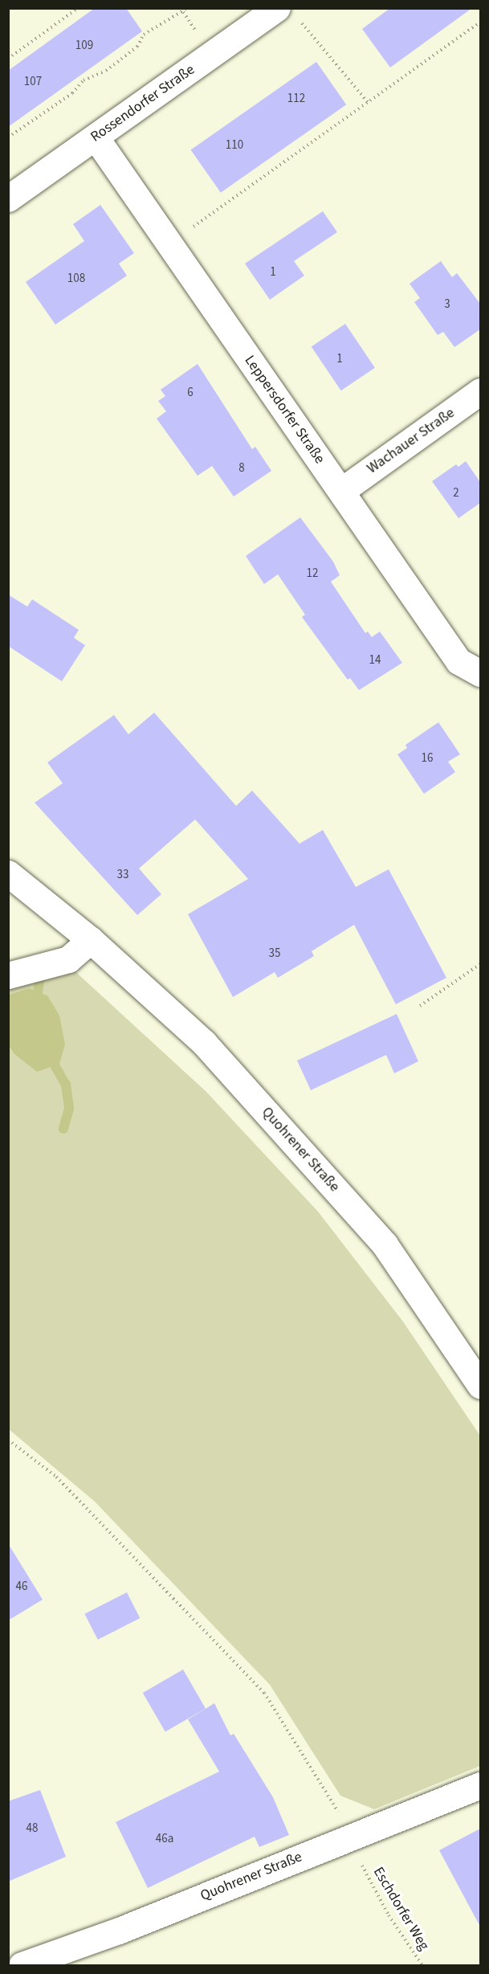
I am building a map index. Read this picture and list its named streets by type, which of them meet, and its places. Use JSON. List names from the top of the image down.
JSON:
{
  "streets": {
    "street": [
      "Rossendorfer Straße",
      "Leppersdorfer Straße",
      "Wachauer Straße",
      "Quohrener Straße"
    ],
    "path": ["Eschdorfer Weg"]
  },
  "crossings": [
    ["Rossendorfer Straße", "Leppersdorfer Straße"],
    ["Leppersdorfer Straße", "Wachauer Straße"],
    ["Quohrener Straße", "Eschdorfer Weg"]
  ],
  "house_numbers": [
    "109",
    "107",
    "112",
    "110",
    "1",
    "108",
    "3",
    "1",
    "6",
    "8",
    "2",
    "12",
    "14",
    "16",
    "33",
    "35",
    "46",
    "48",
    "46a"
  ]
}
